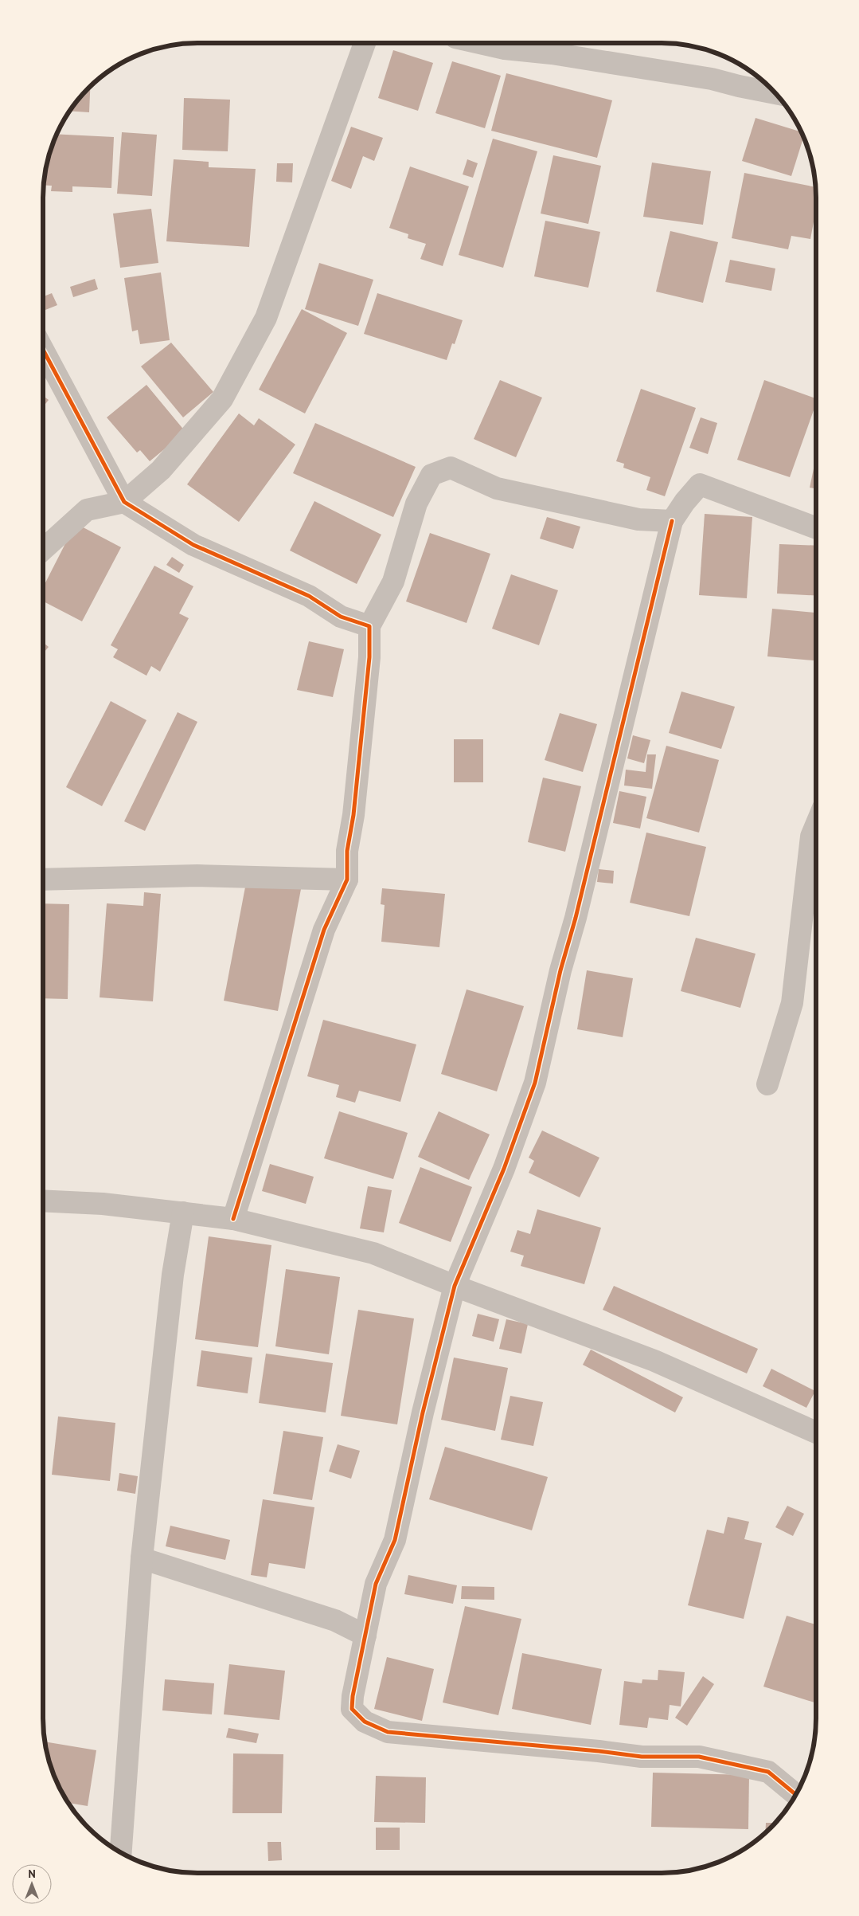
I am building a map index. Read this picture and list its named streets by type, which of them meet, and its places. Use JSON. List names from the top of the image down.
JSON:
{
  "north": "top"
}
